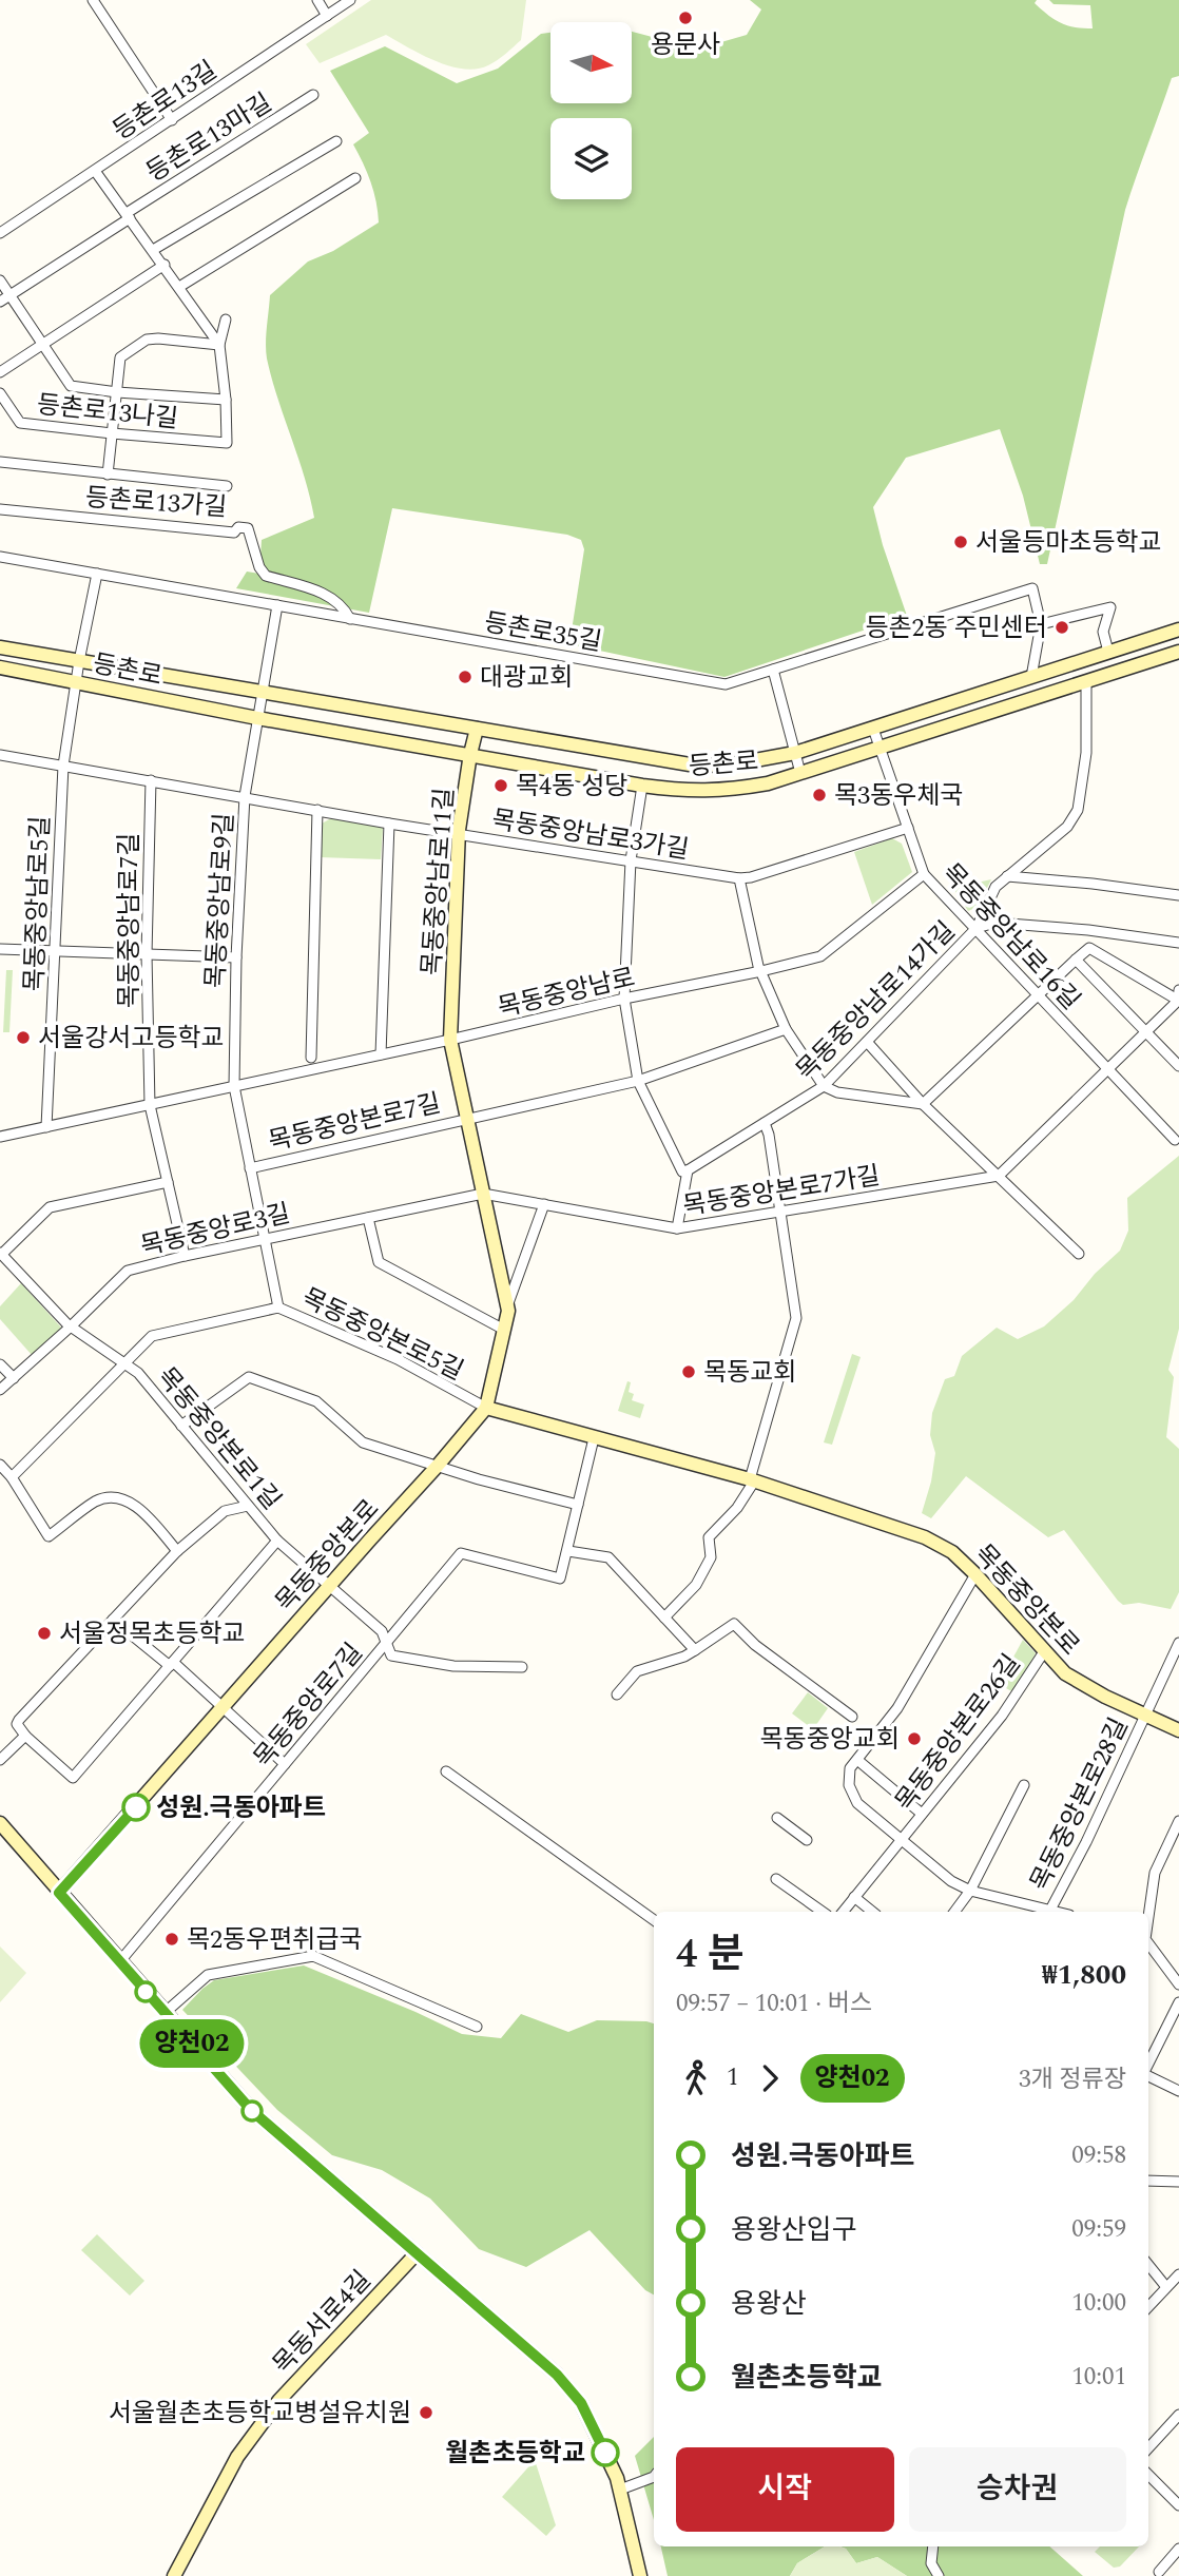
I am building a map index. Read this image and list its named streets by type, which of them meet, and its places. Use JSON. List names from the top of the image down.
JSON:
{
  "streets": {
    "main road": [
      "등촌로",
      "목동중앙남로11길",
      "목동중앙본로7길",
      "목동중앙본로",
      "목동서로4길"
    ],
    "street": [
      "등촌로13길",
      "등촌로13마길",
      "등촌로13나길",
      "등촌로13가길",
      "등촌로35길",
      "목동중앙남로3가길",
      "목동중앙남로9길",
      "목동중앙남로5길",
      "목동중앙남로7길",
      "목동중앙남로16길",
      "목동중앙남로",
      "목동중앙남로14가길",
      "목동중앙본로7가길",
      "목동중앙로3길",
      "목동중앙본로5길",
      "목동중앙본로1길",
      "목동중앙로7길",
      "목동중앙본로26길",
      "목동중앙본로28길"
    ]
  },
  "crossings": [
    ["등촌로13가길", "등촌로35길"],
    ["등촌로35길", "등촌로"],
    ["등촌로", "목동중앙남로11길"],
    ["등촌로", "목동중앙남로9길"],
    ["등촌로", "목동중앙남로5길"],
    ["등촌로", "목동중앙남로16길"],
    ["등촌로", "목동중앙남로14가길"],
    ["목동중앙남로3가길", "목동중앙남로11길"],
    ["목동중앙남로3가길", "목동중앙남로9길"],
    ["목동중앙남로3가길", "목동중앙남로5길"],
    ["목동중앙남로3가길", "목동중앙남로7길"],
    ["목동중앙남로3가길", "목동중앙남로16길"],
    ["목동중앙남로11길", "목동중앙남로"],
    ["목동중앙남로11길", "목동중앙본로7길"],
    ["목동중앙남로9길", "목동중앙남로"],
    ["목동중앙남로9길", "목동중앙본로7길"],
    ["목동중앙남로9길", "목동중앙로3길"],
    ["목동중앙남로9길", "목동중앙본로5길"],
    ["목동중앙남로5길", "목동중앙남로"],
    ["목동중앙남로7길", "목동중앙남로"],
    ["목동중앙남로16길", "목동중앙남로"],
    ["목동중앙남로16길", "목동중앙남로14가길"],
    ["목동중앙남로", "목동중앙본로7길"],
    ["목동중앙본로7길", "목동중앙본로7가길"],
    ["목동중앙본로7길", "목동중앙로3길"],
    ["목동중앙본로7길", "목동중앙본로5길"],
    ["목동중앙본로7길", "목동중앙본로"],
    ["목동중앙본로7가길", "목동중앙로3길"],
    ["목동중앙로3길", "목동중앙본로1길"],
    ["목동중앙본로5길", "목동중앙본로1길"],
    ["목동중앙본로5길", "목동중앙본로"],
    ["목동중앙본로1길", "목동중앙본로"],
    ["목동중앙본로1길", "목동중앙로7길"],
    ["목동중앙본로", "목동중앙본로26길"],
    ["목동중앙본로", "목동중앙본로28길"],
    ["목동중앙본로26길", "목동중앙본로28길"]
  ],
  "places": [
    "용문사",
    "서울등마초등학교",
    "등촌2동 주민센터",
    "대광교회",
    "목4동 성당",
    "목3동우체국",
    "서울강서고등학교",
    "목동교회",
    "서울정목초등학교",
    "목동중앙교회",
    "성원.극동아파트",
    "목2동우편취급국",
    "서울월촌초등학교병설유치원",
    "월촌초등학교"
  ],
  "lines": ["bus line 양천02"],
  "north": "right",
  "page": {
    "on_map": "양천02",
    "heading": ["4 분", "09:57 – 10:01 · 버스", "₩1,800"],
    "legs": ["1", "양천02", "3개 정류장"],
    "list": [
      {
        "name": "성원.극동아파트",
        "value": "09:58"
      },
      {
        "name": "용왕산입구",
        "value": "09:59"
      },
      {
        "name": "용왕산",
        "value": "10:00"
      },
      {
        "name": "월촌초등학교",
        "value": "10:01"
      }
    ],
    "buttons": ["시작", "승차권"]
  }
}
